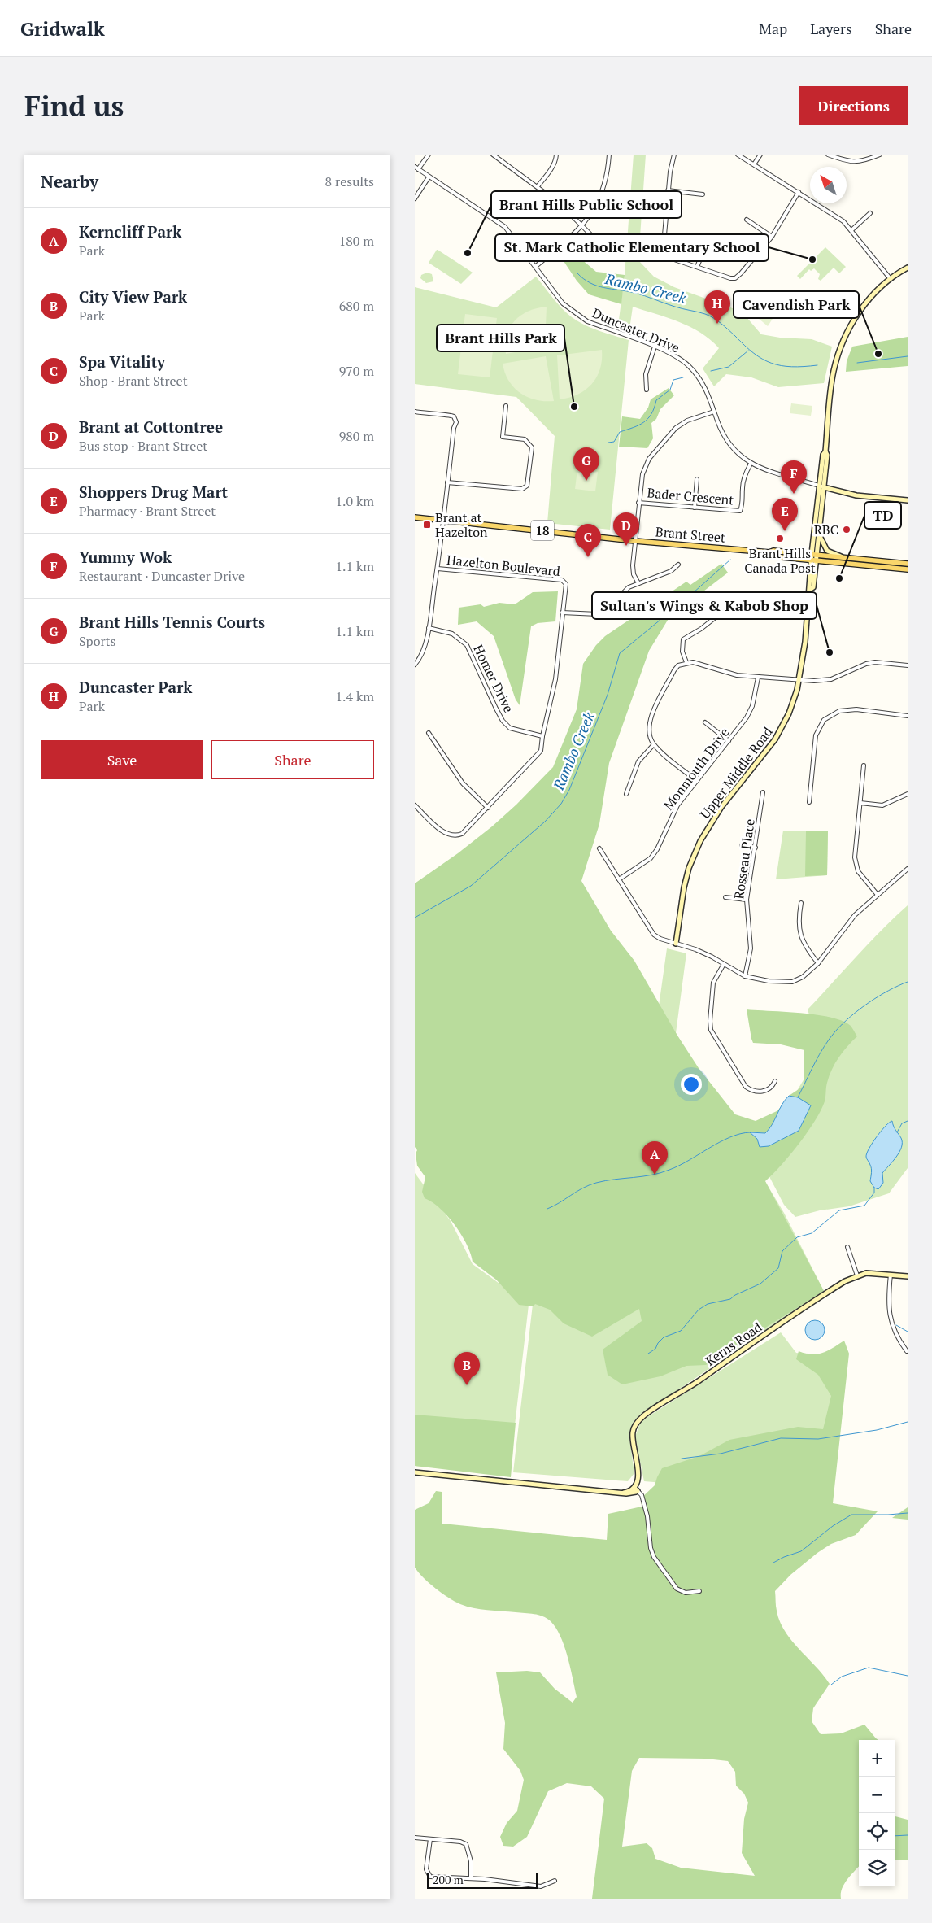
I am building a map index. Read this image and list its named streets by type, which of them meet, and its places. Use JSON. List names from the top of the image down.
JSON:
{
  "streets": {
    "main road": ["18", "Brant Street"],
    "street": [
      "Duncaster Drive",
      "Bader Crescent",
      "Hazelton Boulevard",
      "Homer Drive",
      "Monmouth Drive",
      "Upper Middle Road",
      "Rosseau Place",
      "Kerns Road"
    ]
  },
  "crossings": [
    ["Duncaster Drive", "Bader Crescent"],
    ["Duncaster Drive", "Upper Middle Road"],
    ["Brant Street", "Hazelton Boulevard"],
    ["Brant Street", "Upper Middle Road"],
    ["Hazelton Boulevard", "Homer Drive"]
  ],
  "water": ["Rambo Creek"],
  "places": {
    "other": [
      "Brant Hills Public School",
      "St. Mark Catholic Elementary School",
      "Cavendish Park",
      "Brant Hills Park",
      "RBC",
      "Brant Hills Canada Post",
      "TD",
      "Sultan's Wings & Kabob Shop"
    ],
    "transit": ["Brant at Hazelton"]
  },
  "scale_bar": "200 m",
  "north": "top left",
  "page": {
    "header": "Gridwalk",
    "nav": ["Map", "Layers", "Share"],
    "buttons": [
      "Directions",
      ["Save", "Share"]
    ],
    "title": "Find us",
    "heading": ["Nearby", "8 results"],
    "list": [
      {
        "mark": "A",
        "name": "Kerncliff Park",
        "note": "Park",
        "value": "180 m"
      },
      {
        "mark": "B",
        "name": "City View Park",
        "note": "Park",
        "value": "680 m"
      },
      {
        "mark": "C",
        "name": "Spa Vitality",
        "note": "Shop · Brant Street",
        "value": "970 m"
      },
      {
        "mark": "D",
        "name": "Brant at Cottontree",
        "note": "Bus stop · Brant Street",
        "value": "980 m"
      },
      {
        "mark": "E",
        "name": "Shoppers Drug Mart",
        "note": "Pharmacy · Brant Street",
        "value": "1.0 km"
      },
      {
        "mark": "F",
        "name": "Yummy Wok",
        "note": "Restaurant · Duncaster Drive",
        "value": "1.1 km"
      },
      {
        "mark": "G",
        "name": "Brant Hills Tennis Courts",
        "note": "Sports",
        "value": "1.1 km"
      },
      {
        "mark": "H",
        "name": "Duncaster Park",
        "note": "Park",
        "value": "1.4 km"
      }
    ],
    "pins": [
      "H",
      "G",
      "F",
      "E",
      "D",
      "C",
      "A",
      "B"
    ],
    "map_buttons": ["+", "−"],
    "scale": "200 m"
  }
}
